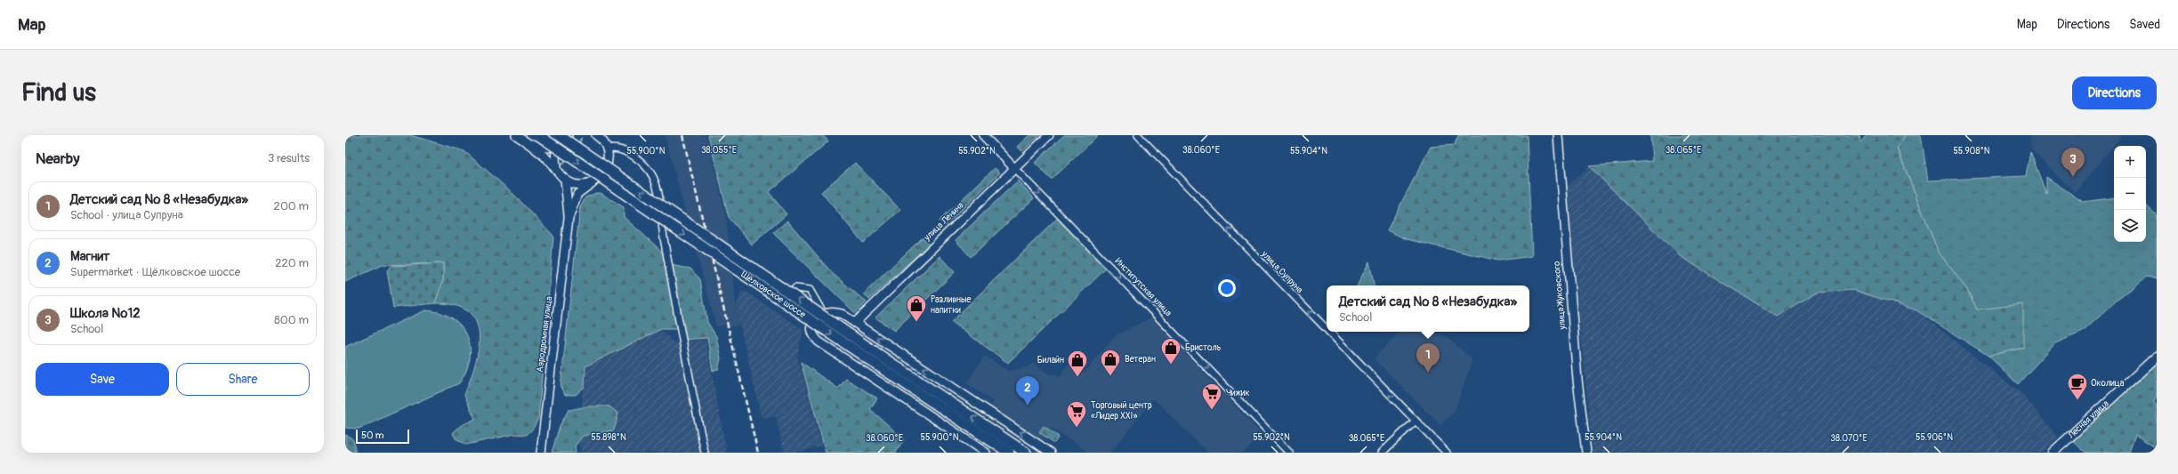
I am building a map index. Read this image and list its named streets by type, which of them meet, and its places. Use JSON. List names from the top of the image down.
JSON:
{
  "streets": {
    "main road": ["Щёлковское шоссе", "Лесная улица"],
    "street": [
      "улица Ленина",
      "улица Супруна",
      "Институтская улица",
      "улица Жуковского",
      "Аэродромная улица"
    ]
  },
  "crossings": [
    ["улица Ленина", "Институтская улица"]
  ],
  "one_way": ["улица Супруна", "Институтская улица"],
  "places": {
    "shop": [
      "Разливные напитки",
      "Бристоль",
      "Ветеран",
      "Билайн"
    ],
    "cafe": ["Околица"],
    "supermarket": ["Чижик", "Торговый центр «Лидер XXI»"]
  },
  "scale_bar": "50 m",
  "page": {
    "header": "Map",
    "nav": ["Map", "Directions", "Saved"],
    "buttons": [
      "Directions",
      ["Save", "Share"]
    ],
    "title": "Find us",
    "heading": ["Nearby", "3 results"],
    "map_buttons": ["+", "−"],
    "pins": ["3", "1", "2"],
    "list": [
      {
        "mark": "1",
        "name": "Детский сад № 8 «Незабудка»",
        "note": "School · улица Супруна",
        "value": "200 m"
      },
      {
        "mark": "2",
        "name": "Магнит",
        "note": "Supermarket · Щёлковское шоссе",
        "value": "220 m"
      },
      {
        "mark": "3",
        "name": "Школа №12",
        "note": "School",
        "value": "800 m"
      }
    ],
    "popup": ["Детский сад № 8 «Незабудка»", "School"],
    "scale": "50 m"
  },
  "coordinates": [
    "38.055°E",
    "38.060°E",
    "38.065°E",
    "55.908°N",
    "55.900°N",
    "55.902°N",
    "55.904°N",
    "55.898°N",
    "55.906°N",
    "38.070°E"
  ]
}
